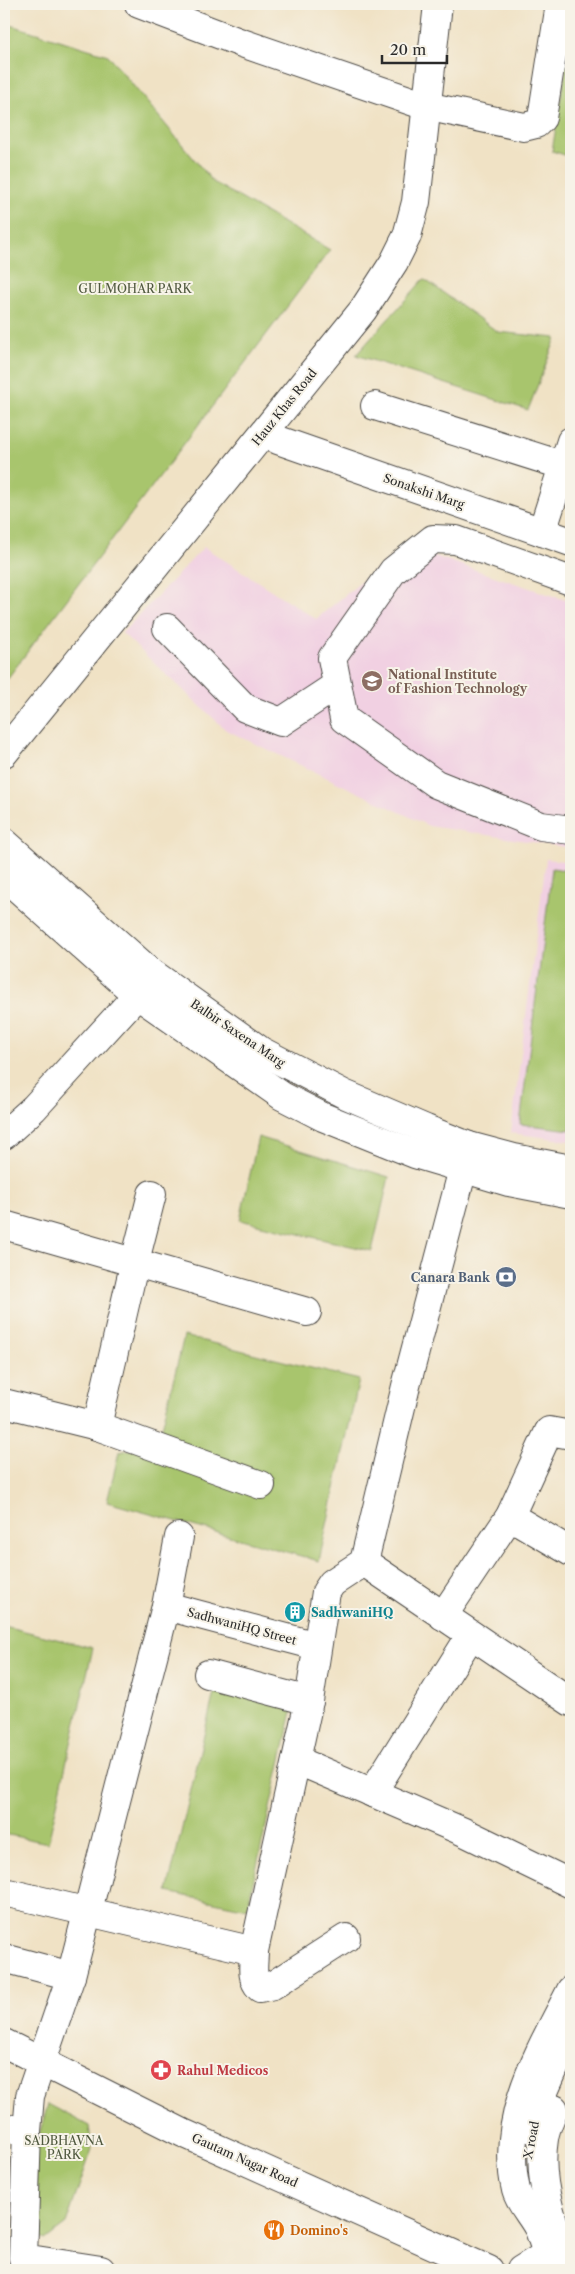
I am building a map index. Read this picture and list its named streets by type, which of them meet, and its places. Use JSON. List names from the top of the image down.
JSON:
{
  "streets": {
    "street": [
      "Hauz Khas Road",
      "Sonakshi Marg",
      "Balbir Saxena Marg",
      "SadhwaniHQ Street",
      "X road",
      "Gautam Nagar Road"
    ]
  },
  "parks": ["GULMOHAR PARK", "SADBHAVNA PARK"],
  "places": {
    "school or university": ["National Institute of Fashion Technology"],
    "bank": ["Canara Bank"],
    "building": ["SadhwaniHQ"],
    "pharmacy": ["Rahul Medicos"],
    "restaurant": ["Domino's"]
  },
  "scale_bar": "20 m"
}
